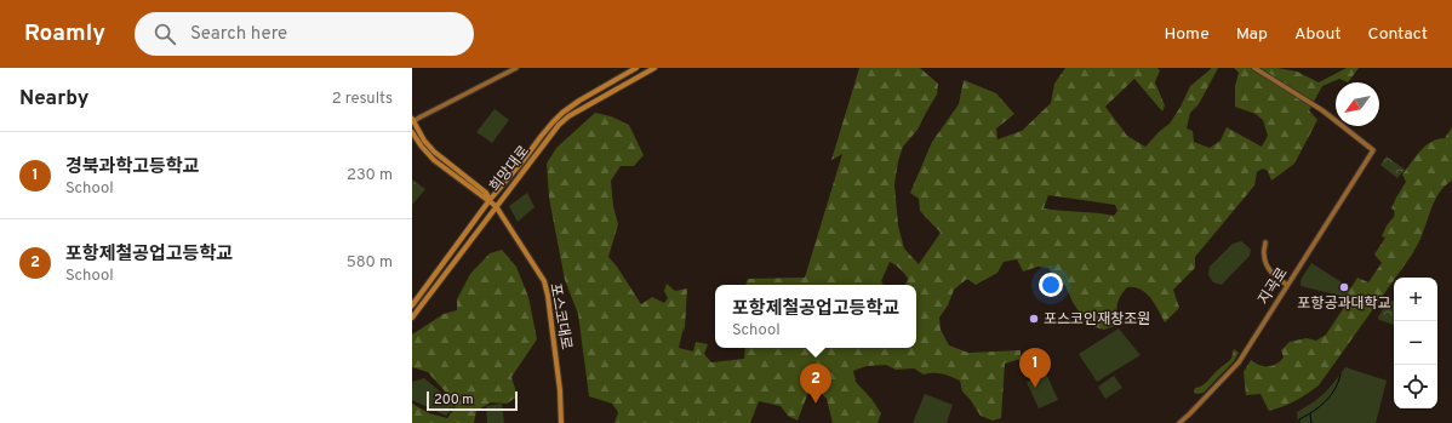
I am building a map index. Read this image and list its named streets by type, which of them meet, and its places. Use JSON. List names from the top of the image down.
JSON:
{
  "streets": {
    "main road": ["희망대로", "포스코대로"],
    "street": ["지곡로"]
  },
  "crossings": [
    ["희망대로", "포스코대로"]
  ],
  "places": ["포항공과대학교", "포스코인재창조원"],
  "scale_bar": "200 m",
  "north": "bottom left",
  "page": {
    "header": "Roamly",
    "search": "Search here",
    "nav": [
      "Home",
      "Map",
      "About",
      "Contact"
    ],
    "heading": ["Nearby", "2 results"],
    "list": [
      {
        "mark": "1",
        "name": "경북과학고등학교",
        "note": "School",
        "value": "230 m"
      },
      {
        "mark": "2",
        "name": "포항제철공업고등학교",
        "note": "School",
        "value": "580 m"
      }
    ],
    "map_buttons": ["+", "−"],
    "popup": ["포항제철공업고등학교", "School"],
    "pins": ["1", "2"],
    "scale": "200 m"
  }
}
